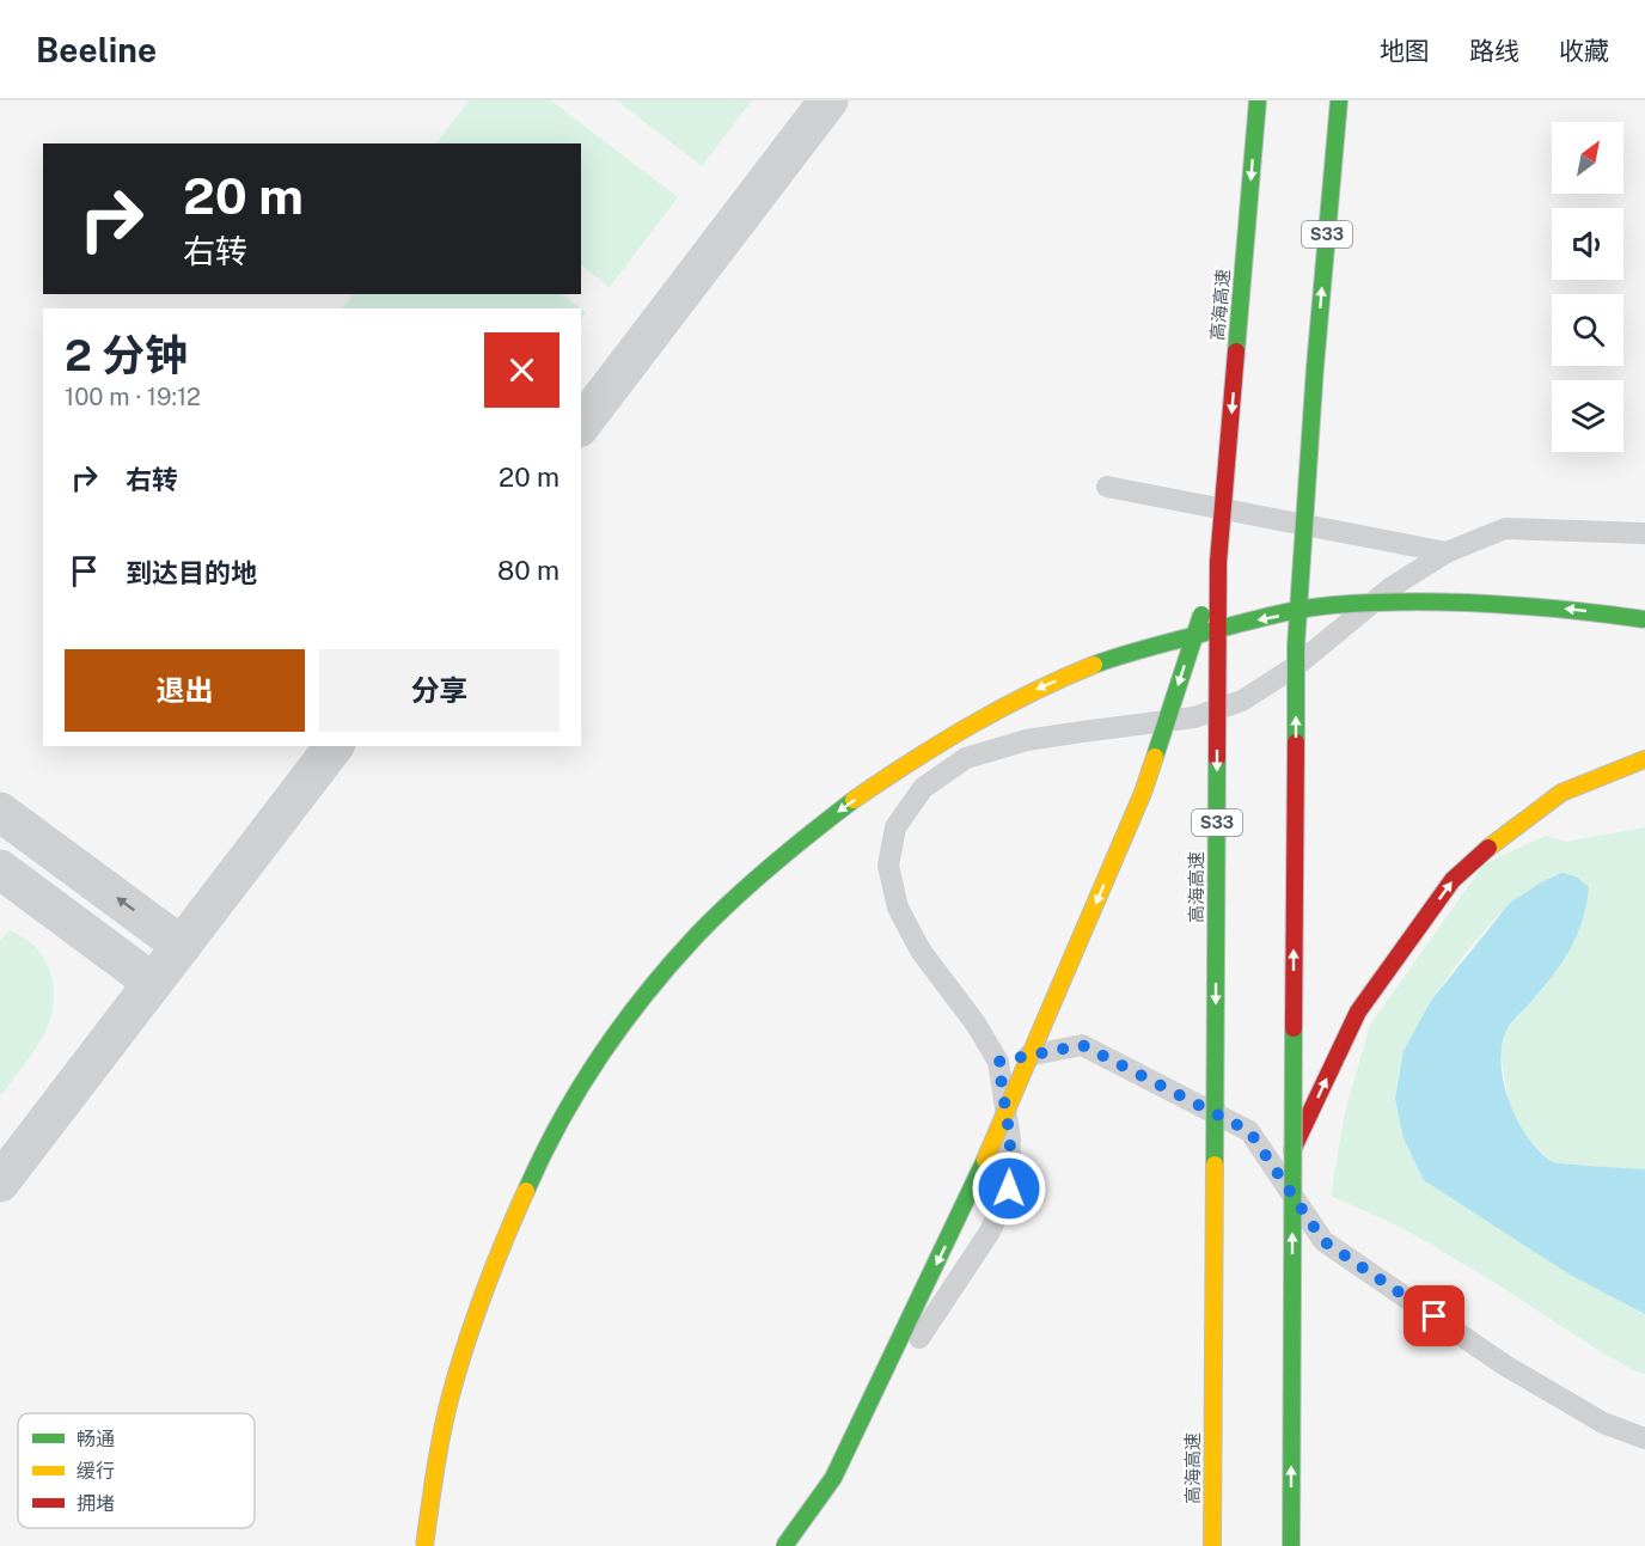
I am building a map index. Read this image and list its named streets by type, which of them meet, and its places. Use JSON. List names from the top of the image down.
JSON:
{
  "streets": {
    "highway": ["S33", "高海高速"]
  },
  "legend": ["畅通", "缓行", "拥堵"],
  "north": "top right",
  "page": {
    "header": "Beeline",
    "nav": ["地图", "路线", "收藏"],
    "turn": ["20 m", "右转"],
    "heading": ["2 分钟", "100 m · 19:12"],
    "list": [
      {
        "name": "右转",
        "value": "20 m"
      },
      {
        "name": "到达目的地",
        "value": "80 m"
      }
    ],
    "buttons": ["退出", "分享"]
  }
}
